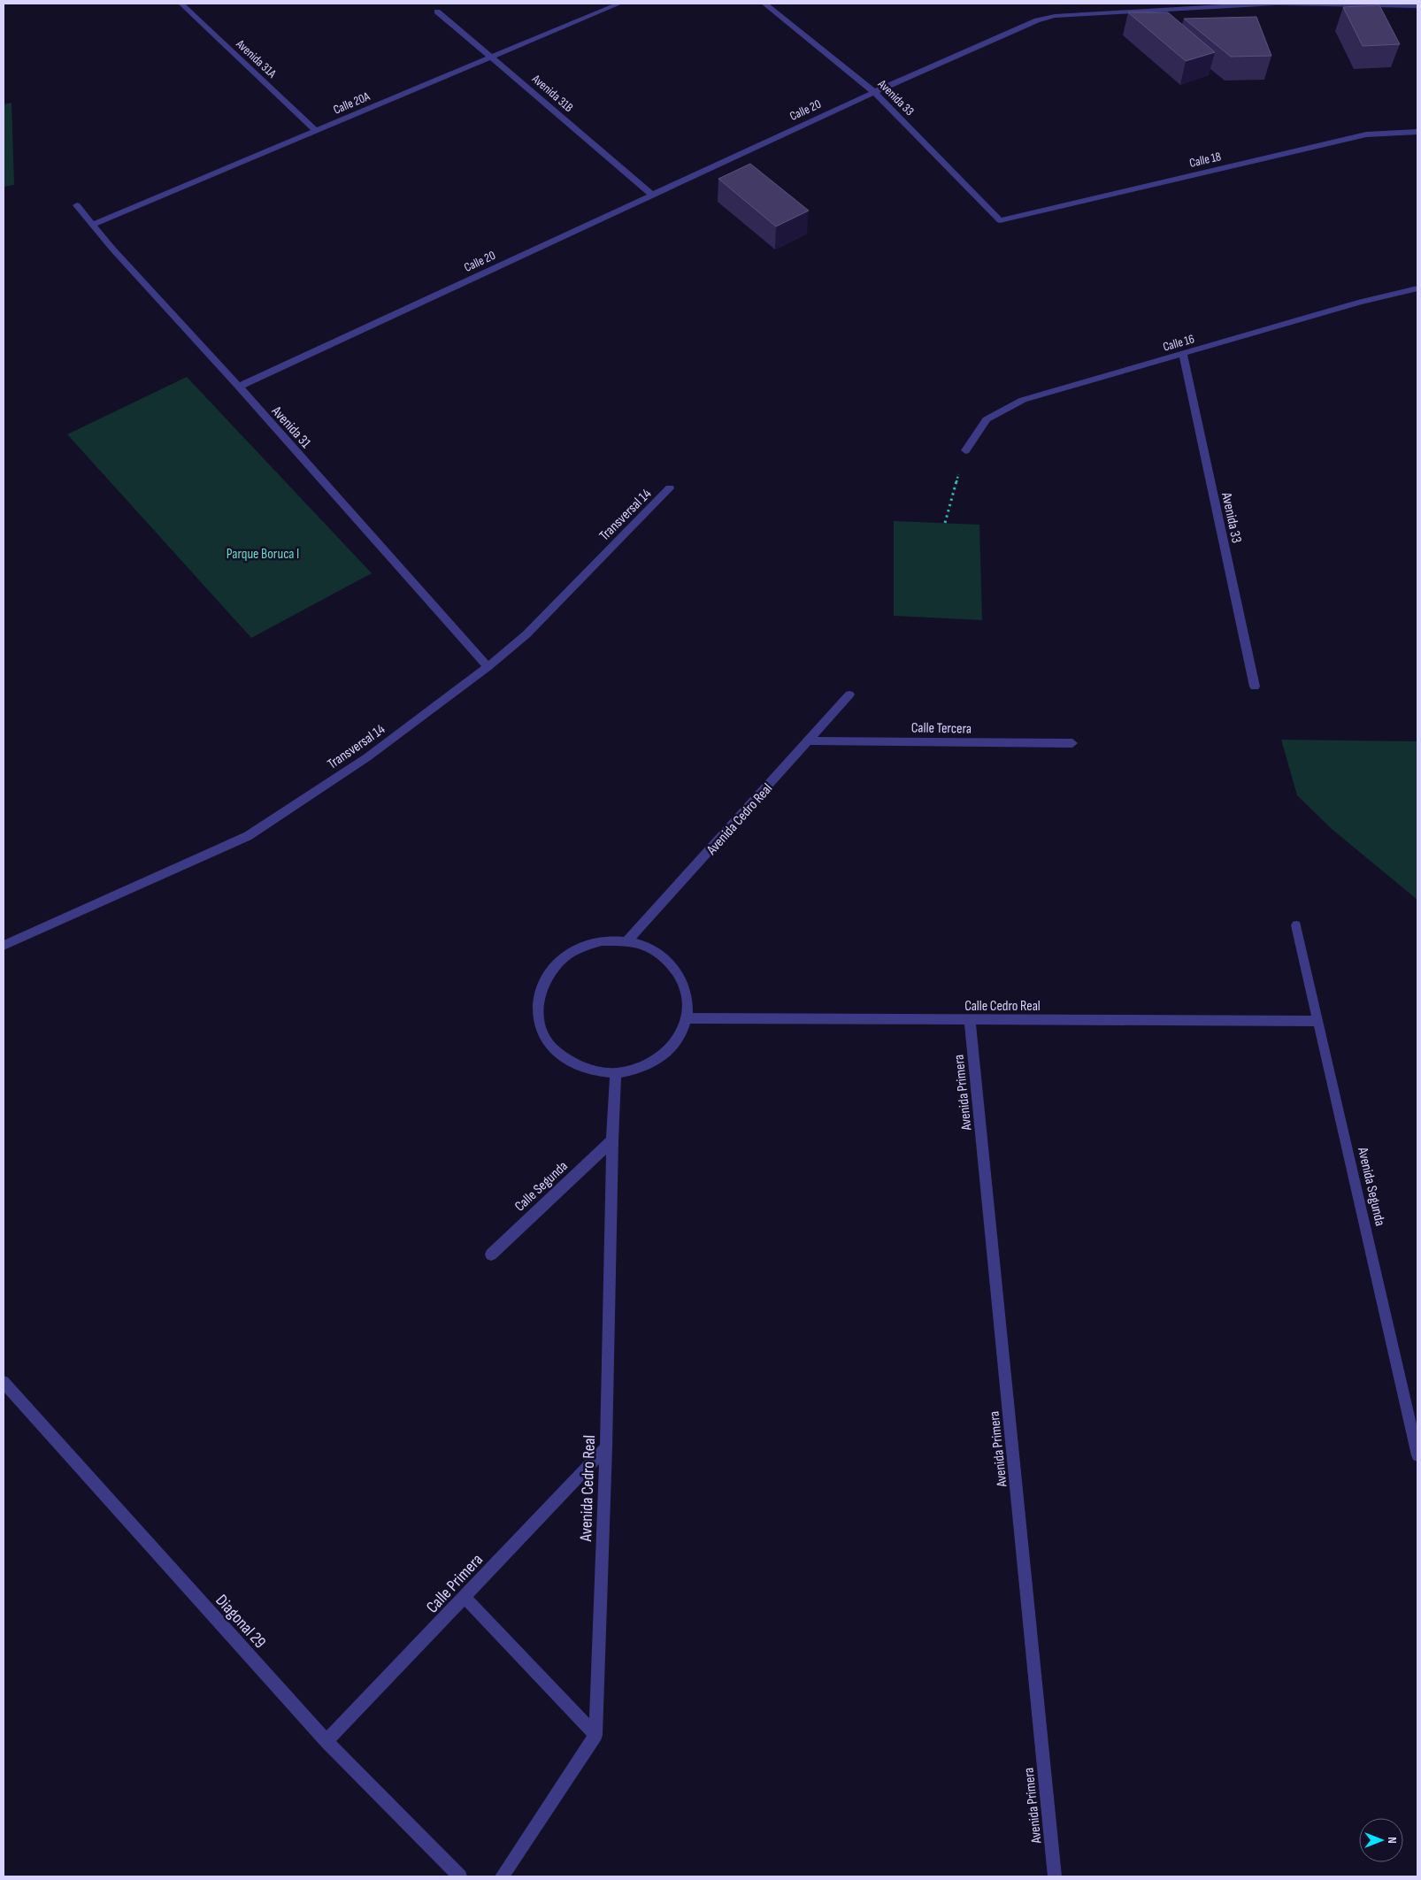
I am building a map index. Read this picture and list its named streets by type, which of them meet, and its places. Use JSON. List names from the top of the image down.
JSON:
{
  "streets": {
    "street": [
      "Avenida 31A",
      "Avenida 31B",
      "Avenida 33",
      "Calle 20A",
      "Calle 20",
      "Calle 18",
      "Calle 16",
      "Avenida 31",
      "Transversal 14",
      "Calle Tercera",
      "Avenida Cedro Real",
      "Calle Cedro Real",
      "Avenida Primera",
      "Calle Segunda",
      "Avenida Segunda",
      "Calle Primera",
      "Diagonal 29"
    ]
  },
  "crossings": [
    ["Avenida 31A", "Calle 20A"],
    ["Avenida 31B", "Calle 20A"],
    ["Avenida 31B", "Calle 20"],
    ["Avenida 33", "Calle 20"],
    ["Avenida 33", "Calle 18"],
    ["Avenida 33", "Calle 16"],
    ["Calle 20A", "Avenida 31"],
    ["Calle 20", "Avenida 31"],
    ["Avenida 31", "Transversal 14"],
    ["Calle Tercera", "Avenida Cedro Real"],
    ["Avenida Cedro Real", "Calle Cedro Real"],
    ["Avenida Cedro Real", "Calle Segunda"],
    ["Avenida Cedro Real", "Calle Primera"],
    ["Calle Cedro Real", "Avenida Primera"],
    ["Calle Cedro Real", "Avenida Segunda"],
    ["Calle Primera", "Diagonal 29"]
  ],
  "parks": ["Parque Boruca I"],
  "north": "right"
}
